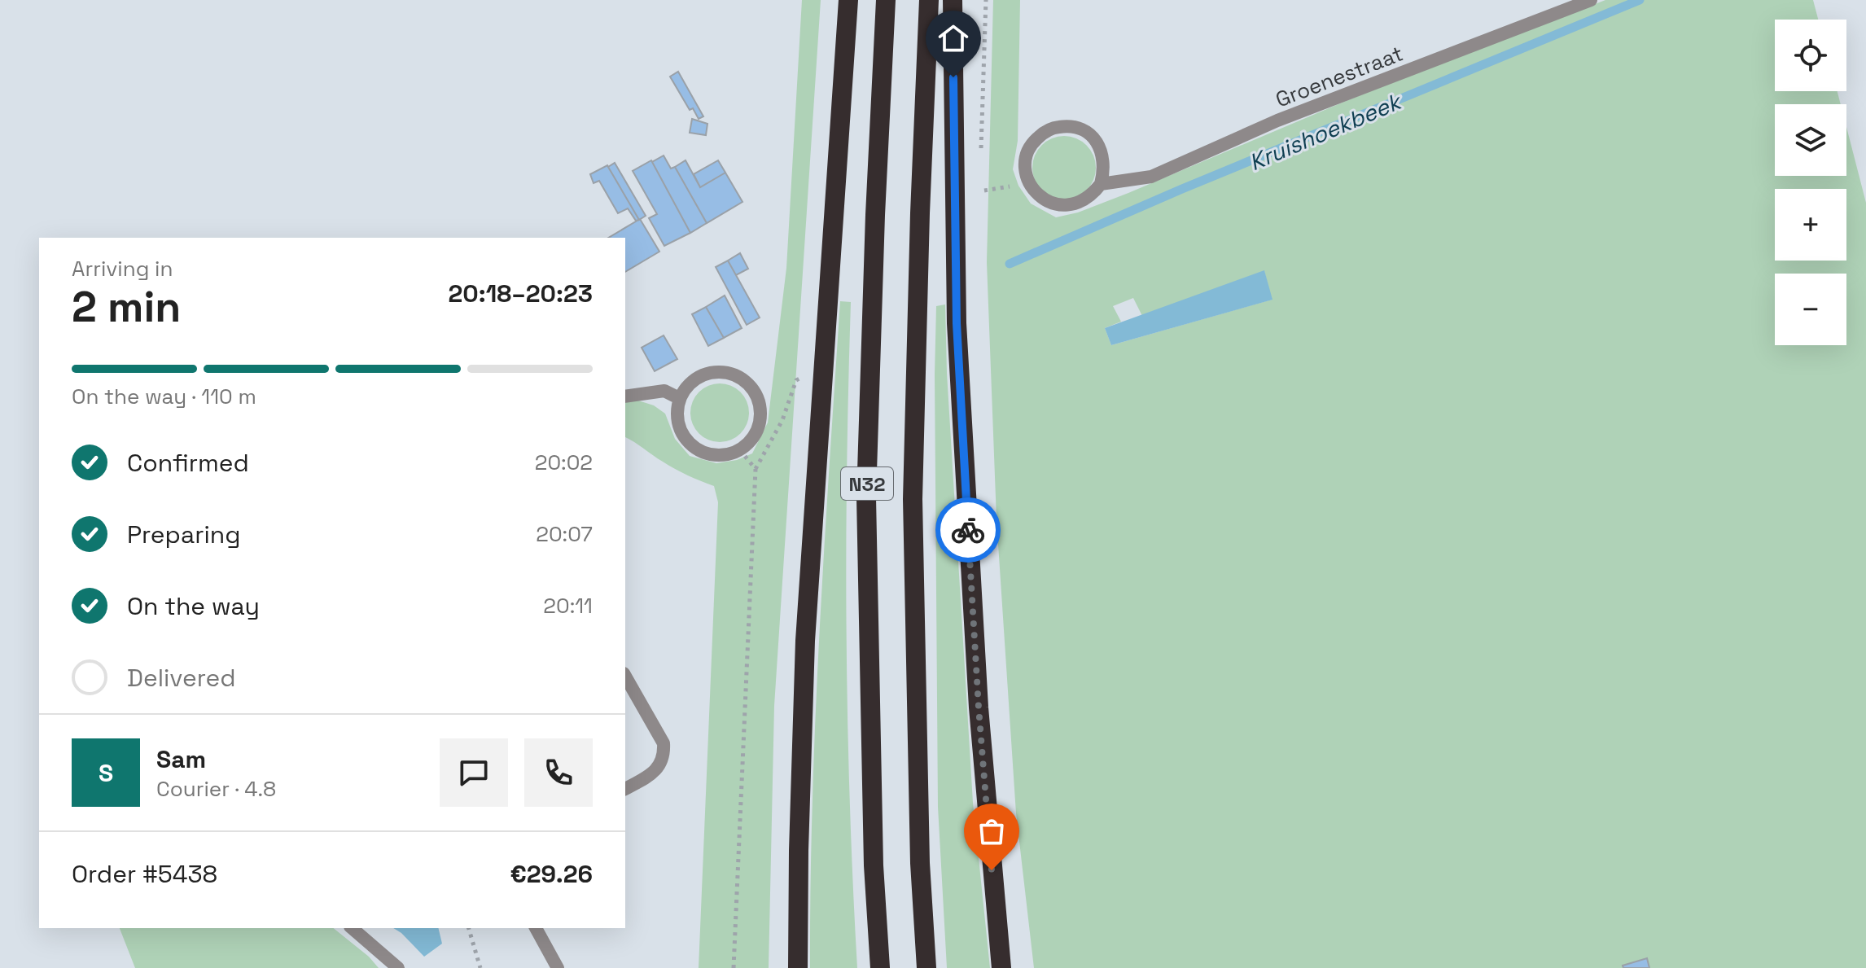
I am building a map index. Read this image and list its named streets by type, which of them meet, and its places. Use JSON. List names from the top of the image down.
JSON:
{
  "streets": {
    "highway": ["N32"],
    "street": ["Groenestraat"]
  },
  "water": ["Kruishoekbeek"],
  "page": {
    "map_buttons": ["+", "−"],
    "heading": ["2 min", "Arriving in", "20:18–20:23"],
    "panel": [
      "Sam",
      "Courier · 4.8",
      "Order #5438",
      "€29.26"
    ],
    "bar": "On the way · 110 m",
    "list": [
      ["Confirmed", "20:02"],
      ["Preparing", "20:07"],
      ["On the way", "20:11"],
      "Delivered"
    ],
    "round": "S"
  }
}
